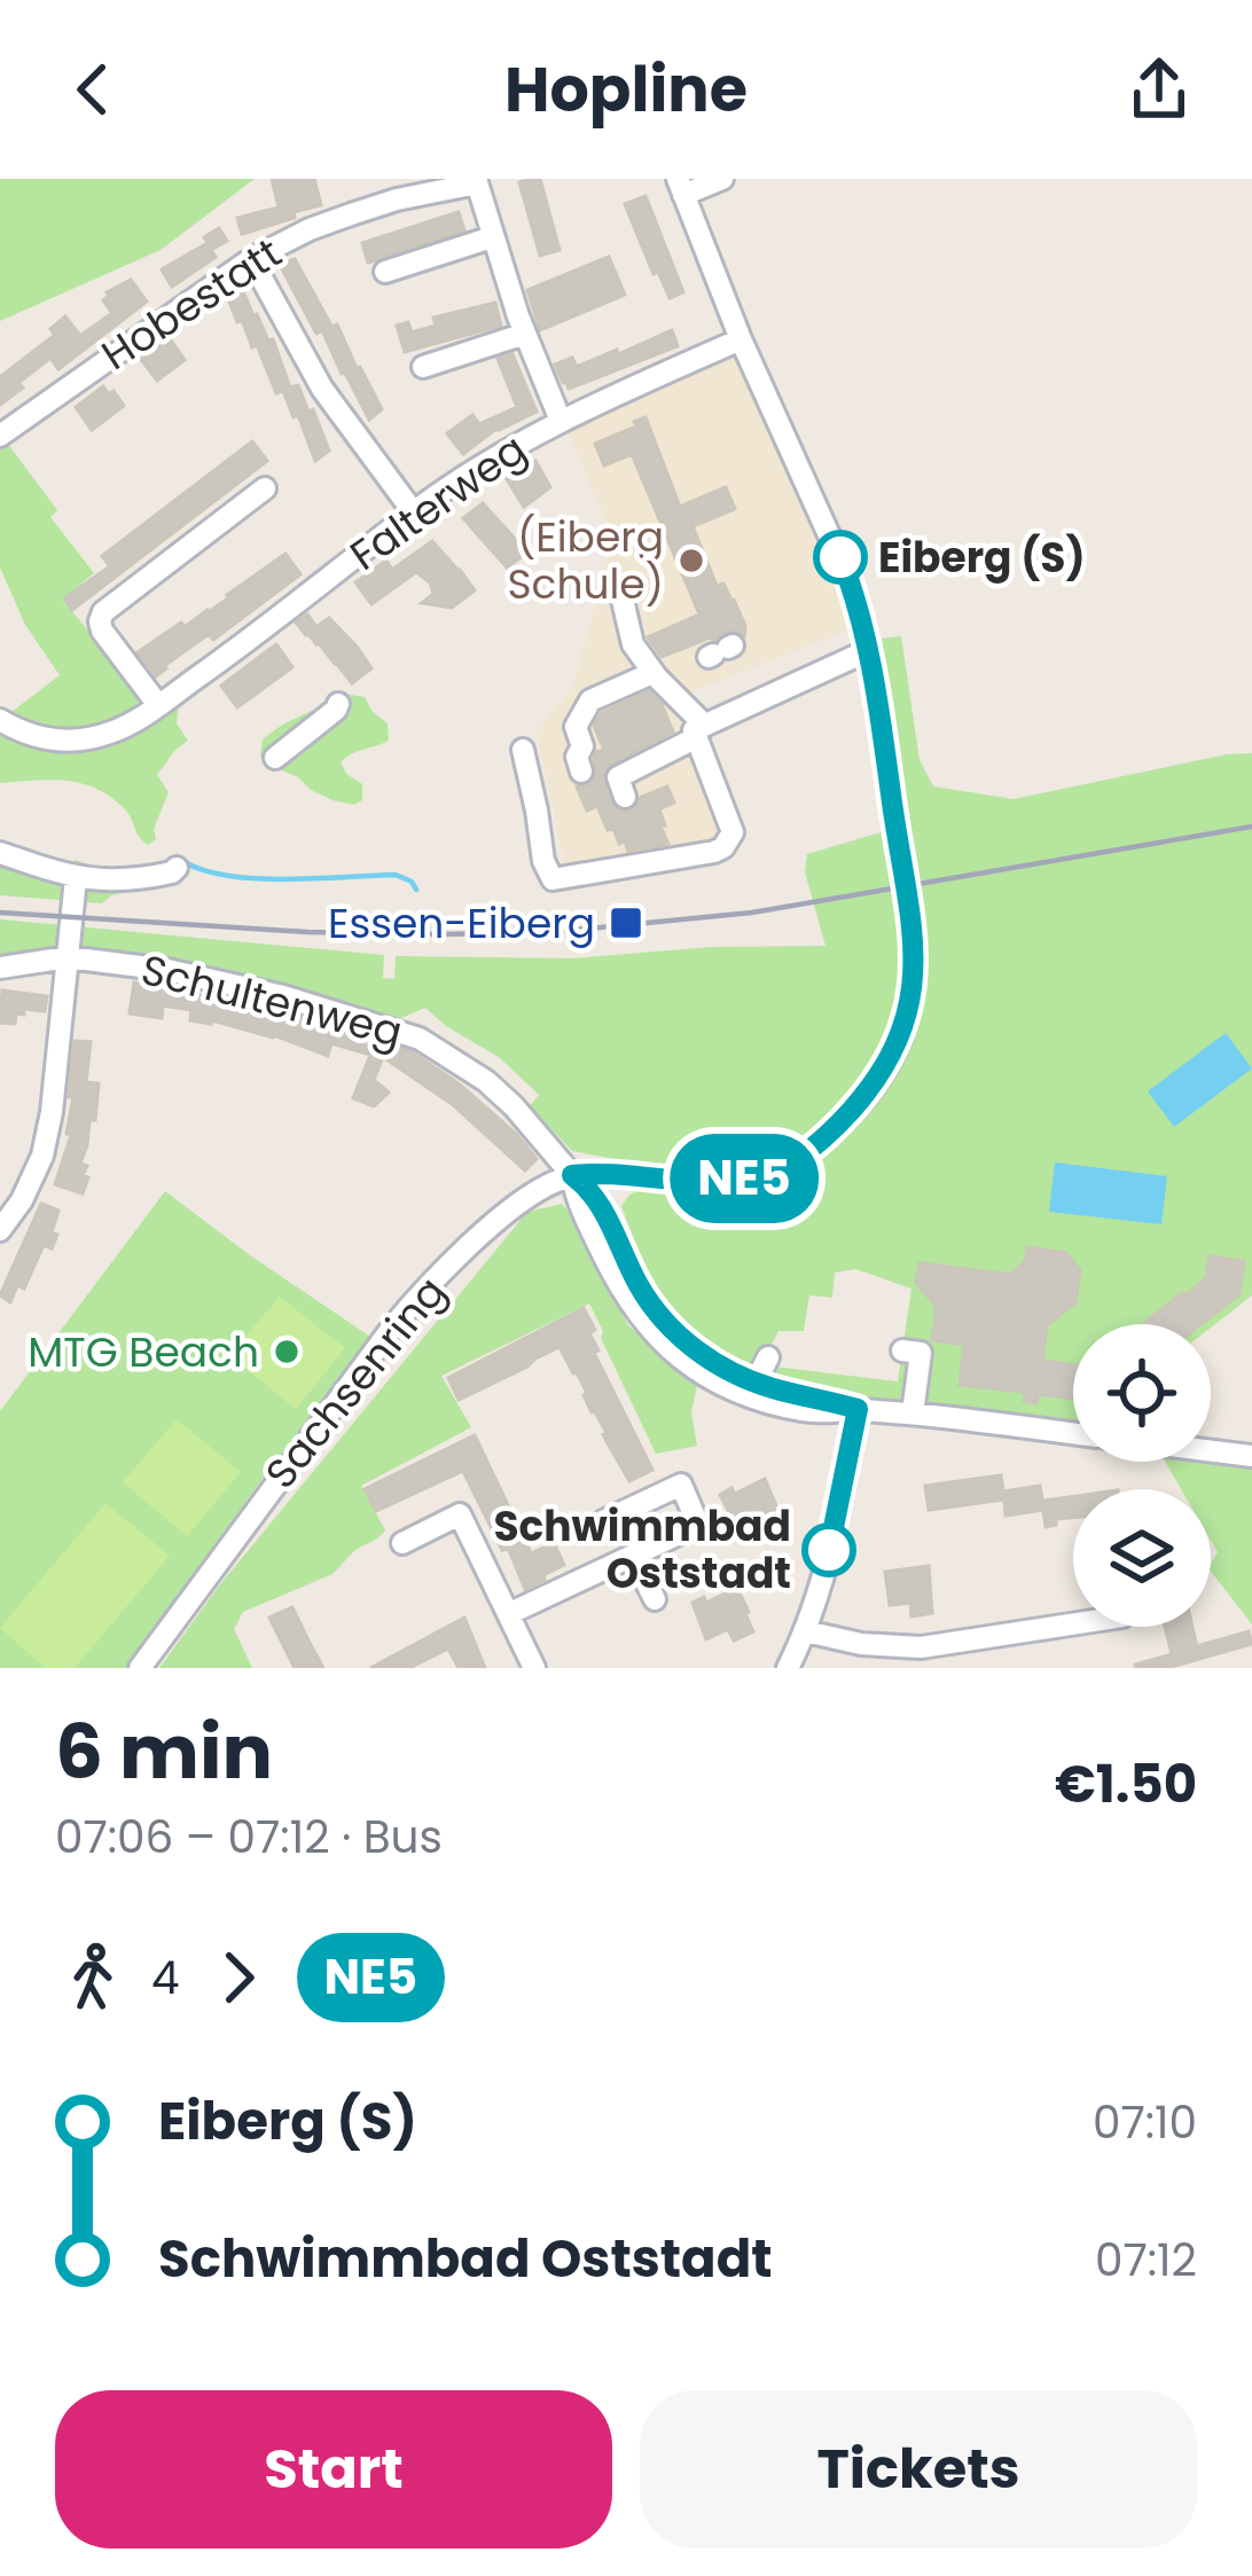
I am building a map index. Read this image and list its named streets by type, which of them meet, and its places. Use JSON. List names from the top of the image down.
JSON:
{
  "streets": {
    "street": [
      "Hobestatt",
      "Falterweg",
      "Schultenweg",
      "Sachsenring"
    ]
  },
  "crossings": [
    ["Schultenweg", "Sachsenring"]
  ],
  "places": {
    "other": [
      "Eiberg (S)",
      "(Eiberg Schule)",
      "MTG Beach",
      "Schwimmbad Oststadt"
    ],
    "transit": ["Essen-Eiberg"]
  },
  "lines": ["bus line NE5"],
  "page": {
    "header": "Hopline",
    "on_map": "NE5",
    "heading": ["6 min", "07:06 – 07:12 · Bus", "€1.50"],
    "legs": ["4", "NE5"],
    "list": [
      {
        "name": "Eiberg (S)",
        "value": "07:10"
      },
      {
        "name": "Schwimmbad Oststadt",
        "value": "07:12"
      }
    ],
    "buttons": ["Start", "Tickets"]
  }
}
